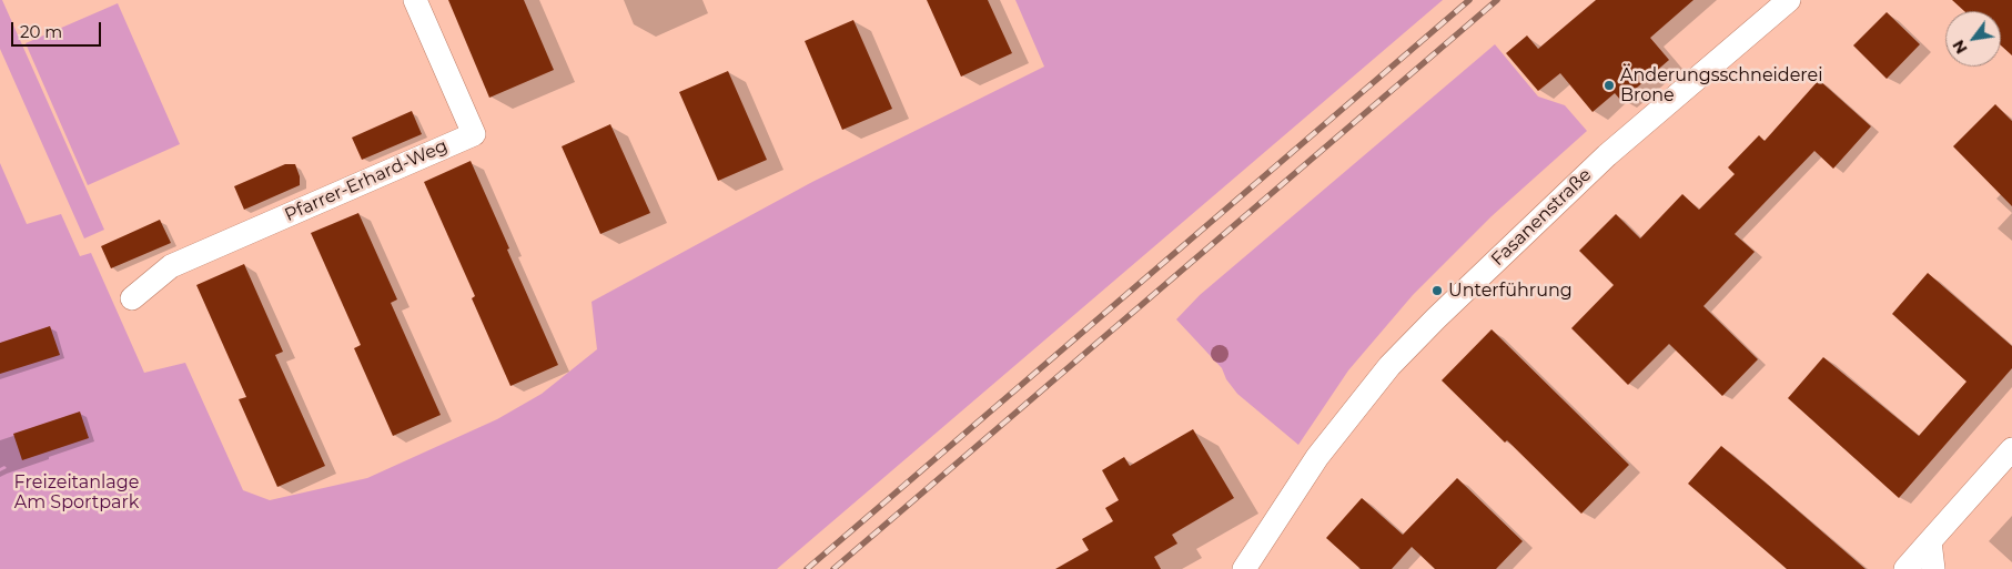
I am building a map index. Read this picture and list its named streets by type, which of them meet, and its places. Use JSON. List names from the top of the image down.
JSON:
{
  "streets": {
    "street": ["Pfarrer-Erhard-Weg", "Fasanenstraße"]
  },
  "parks": ["Freizeitanlage Am Sportpark"],
  "places": ["Änderungsschneiderei Brone", "Unterführung"],
  "scale_bar": "20 m",
  "north": "bottom left"
}
